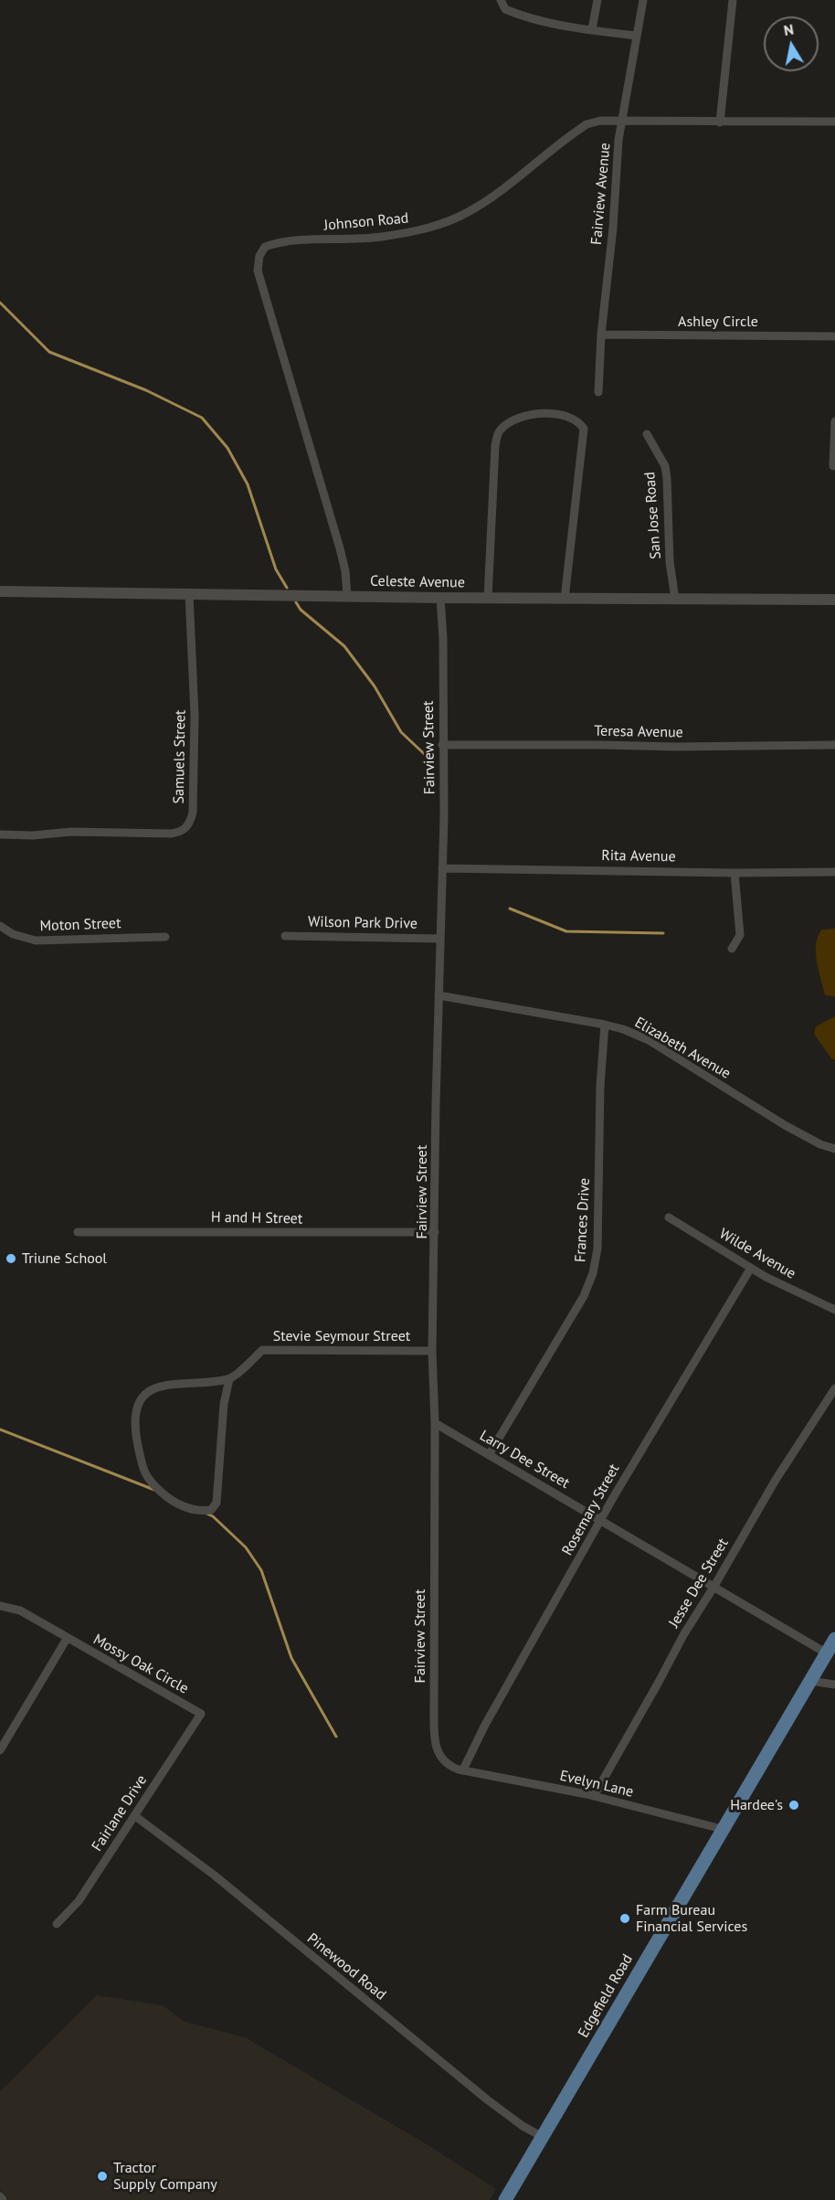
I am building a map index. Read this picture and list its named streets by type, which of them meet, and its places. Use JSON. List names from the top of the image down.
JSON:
{
  "streets": {
    "main road": ["Edgefield Road"],
    "street": [
      "Fairview Avenue",
      "Johnson Road",
      "Ashley Circle",
      "San Jose Road",
      "Celeste Avenue",
      "Teresa Avenue",
      "Fairview Street",
      "Samuels Street",
      "Rita Avenue",
      "Wilson Park Drive",
      "Moton Street",
      "Elizabeth Avenue",
      "H and H Street",
      "Frances Drive",
      "Wilde Avenue",
      "Stevie Seymour Street",
      "Larry Dee Street",
      "Rosemary Street",
      "Jesse Dee Street",
      "Mossy Oak Circle",
      "Evelyn Lane",
      "Fairlane Drive",
      "Pinewood Road"
    ]
  },
  "crossings": [
    ["Fairview Avenue", "Johnson Road"],
    ["Fairview Avenue", "Ashley Circle"],
    ["Johnson Road", "Celeste Avenue"],
    ["San Jose Road", "Celeste Avenue"],
    ["Celeste Avenue", "Fairview Street"],
    ["Celeste Avenue", "Samuels Street"],
    ["Teresa Avenue", "Fairview Street"],
    ["Fairview Street", "Rita Avenue"],
    ["Fairview Street", "Wilson Park Drive"],
    ["Fairview Street", "Elizabeth Avenue"],
    ["Fairview Street", "H and H Street"],
    ["Fairview Street", "Stevie Seymour Street"],
    ["Fairview Street", "Larry Dee Street"],
    ["Fairview Street", "Rosemary Street"],
    ["Fairview Street", "Evelyn Lane"],
    ["Elizabeth Avenue", "Frances Drive"],
    ["Frances Drive", "Larry Dee Street"],
    ["Wilde Avenue", "Rosemary Street"],
    ["Larry Dee Street", "Rosemary Street"],
    ["Larry Dee Street", "Jesse Dee Street"],
    ["Larry Dee Street", "Edgefield Road"],
    ["Rosemary Street", "Evelyn Lane"],
    ["Jesse Dee Street", "Evelyn Lane"],
    ["Mossy Oak Circle", "Fairlane Drive"],
    ["Evelyn Lane", "Edgefield Road"],
    ["Fairlane Drive", "Pinewood Road"],
    ["Pinewood Road", "Edgefield Road"]
  ],
  "places": [
    "Triune School",
    "Hardee's",
    "Farm Bureau Financial Services",
    "Tractor Supply Company"
  ],
  "north": "top"
}
